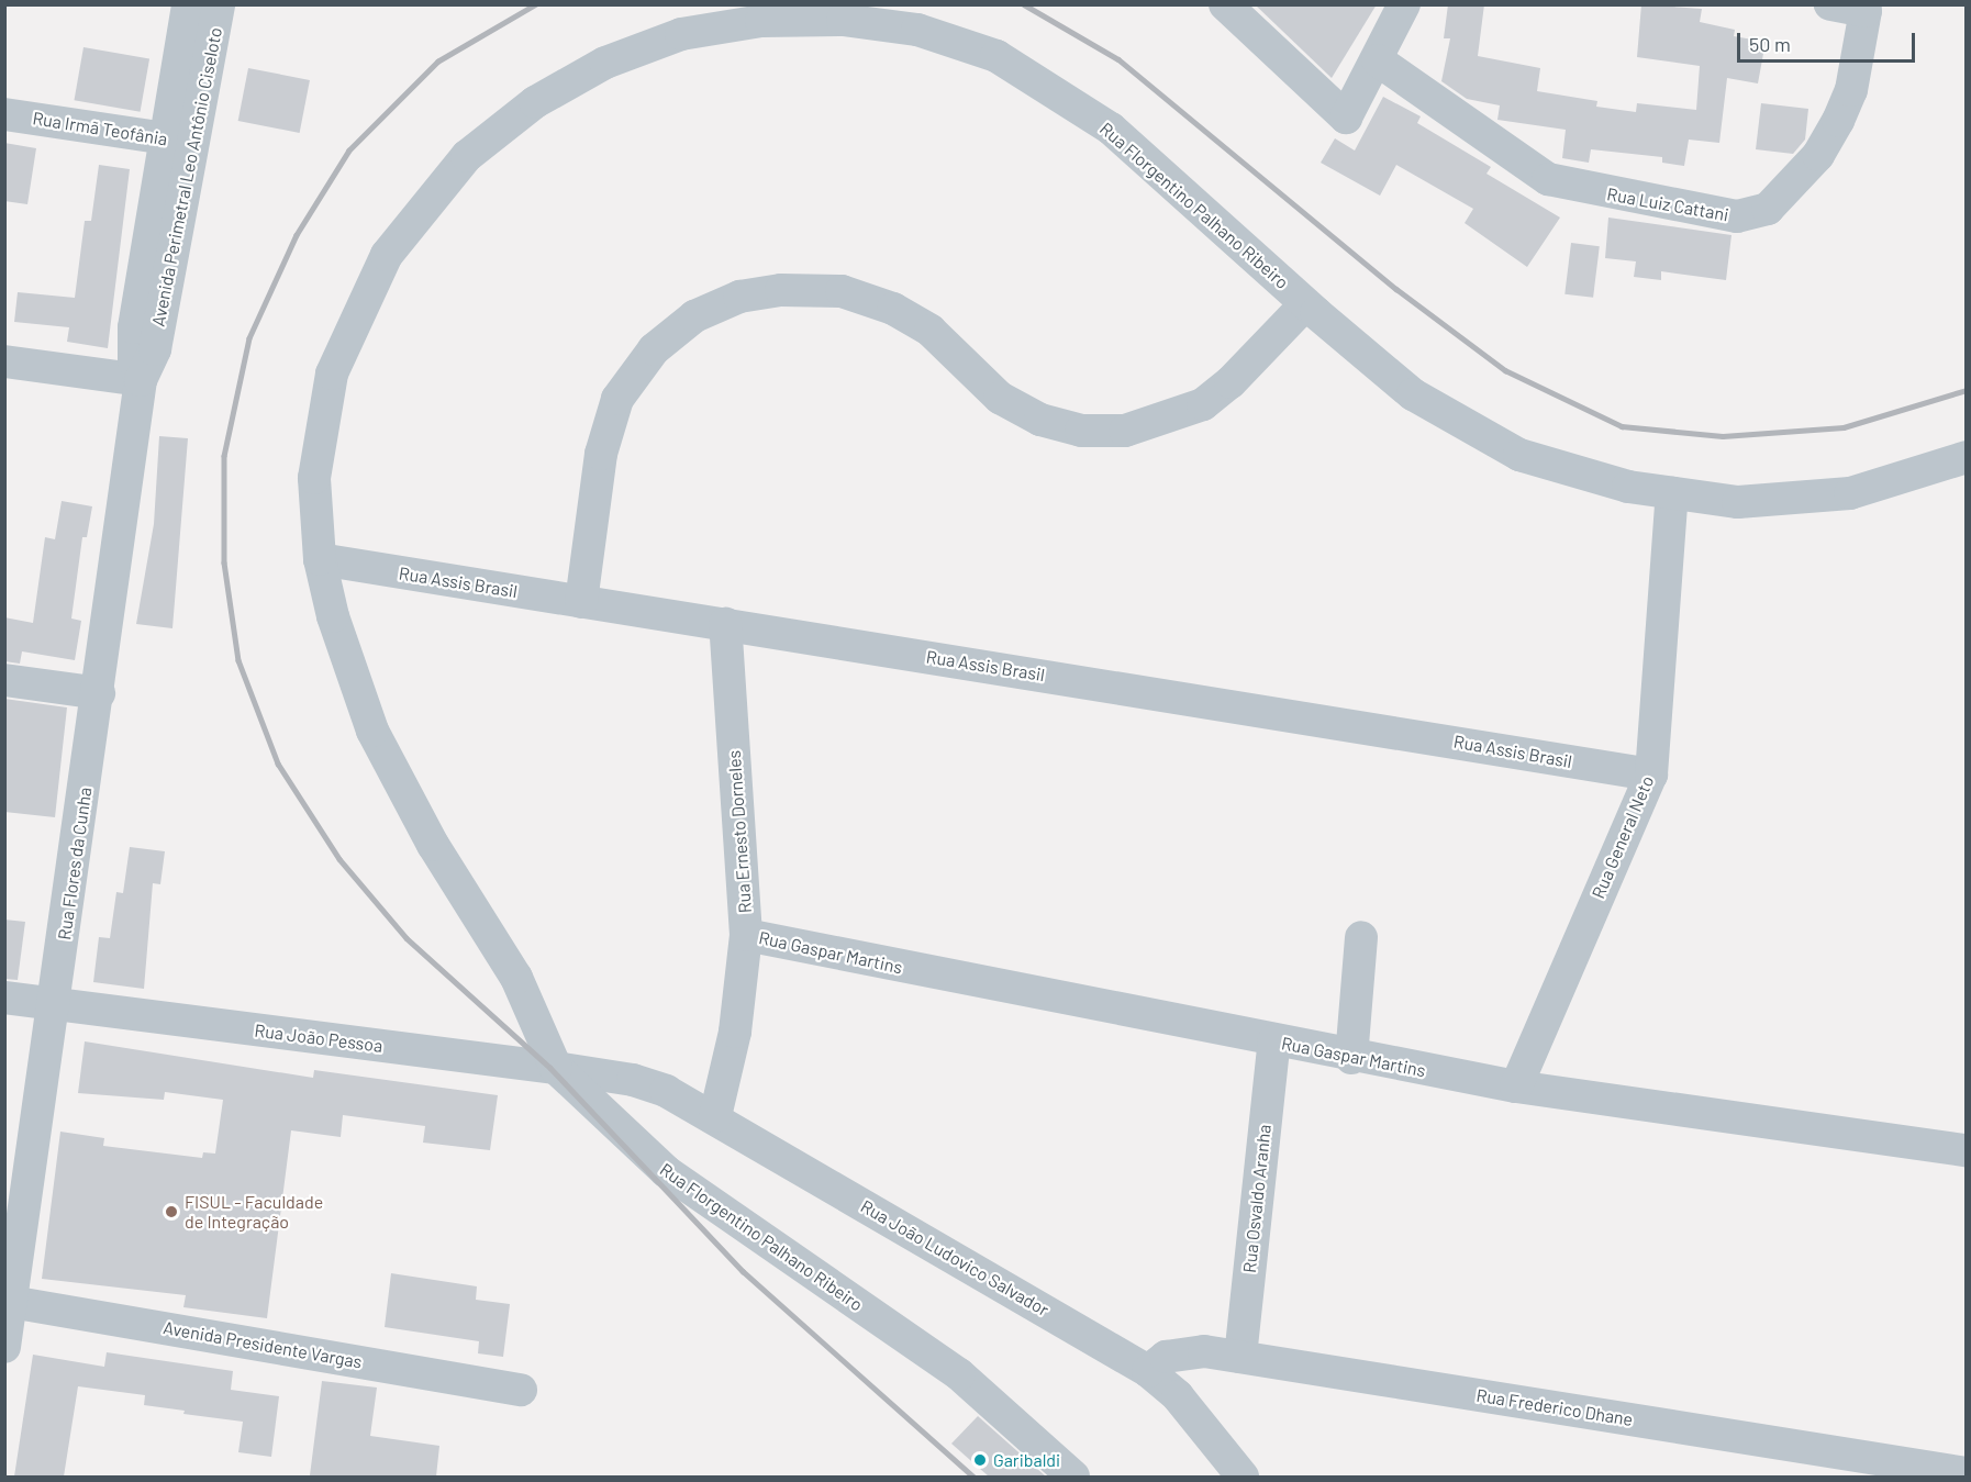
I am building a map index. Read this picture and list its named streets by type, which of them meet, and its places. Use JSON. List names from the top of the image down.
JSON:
{
  "streets": {
    "street": [
      "Rua Irmã Teofânia",
      "Avenida Perimetral Leo Antônio Ciseloto",
      "Rua Luiz Cattani",
      "Rua Florgentino Palhano Ribeiro",
      "Rua Assis Brasil",
      "Rua Ernesto Dorneles",
      "Rua General Neto",
      "Rua Flores da Cunha",
      "Rua Gaspar Martins",
      "Rua João Pessoa",
      "Rua Osvaldo Aranha",
      "Rua João Ludovico Salvador",
      "Avenida Presidente Vargas",
      "Rua Frederico Dhane"
    ]
  },
  "crossings": [
    ["Rua Irmã Teofânia", "Avenida Perimetral Leo Antônio Ciseloto"],
    ["Avenida Perimetral Leo Antônio Ciseloto", "Rua Flores da Cunha"],
    ["Rua Florgentino Palhano Ribeiro", "Rua Assis Brasil"],
    ["Rua Florgentino Palhano Ribeiro", "Rua General Neto"],
    ["Rua Florgentino Palhano Ribeiro", "Rua João Pessoa"],
    ["Rua Assis Brasil", "Rua Ernesto Dorneles"],
    ["Rua Assis Brasil", "Rua General Neto"],
    ["Rua Ernesto Dorneles", "Rua Gaspar Martins"],
    ["Rua Ernesto Dorneles", "Rua João Ludovico Salvador"],
    ["Rua General Neto", "Rua Gaspar Martins"],
    ["Rua Flores da Cunha", "Rua João Pessoa"],
    ["Rua Flores da Cunha", "Avenida Presidente Vargas"],
    ["Rua Gaspar Martins", "Rua Osvaldo Aranha"],
    ["Rua João Pessoa", "Rua João Ludovico Salvador"],
    ["Rua Osvaldo Aranha", "Rua Frederico Dhane"],
    ["Rua João Ludovico Salvador", "Rua Frederico Dhane"]
  ],
  "places": ["FISUL - Faculdade de Integração", "Garibaldi"],
  "scale_bar": "50 m"
}
